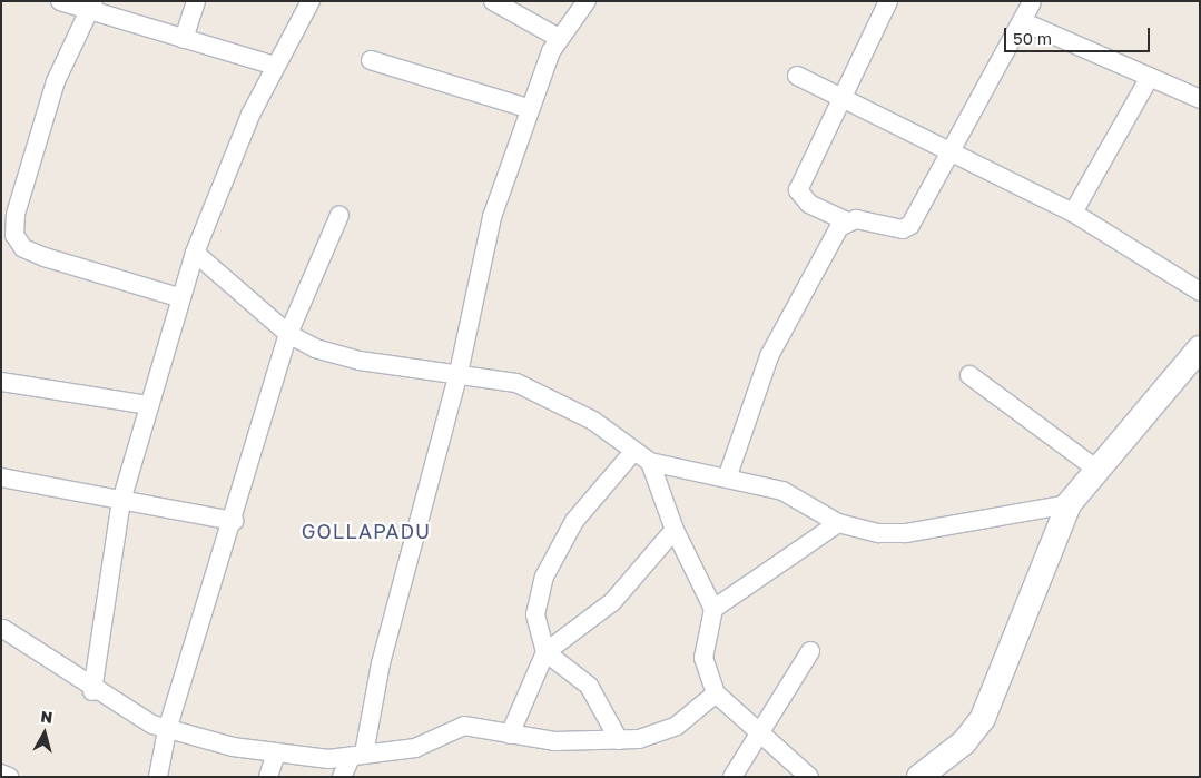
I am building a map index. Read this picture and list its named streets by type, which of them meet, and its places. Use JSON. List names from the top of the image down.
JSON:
{
  "districts": ["GOLLAPADU"],
  "scale_bar": "50 m",
  "north": "top"
}
